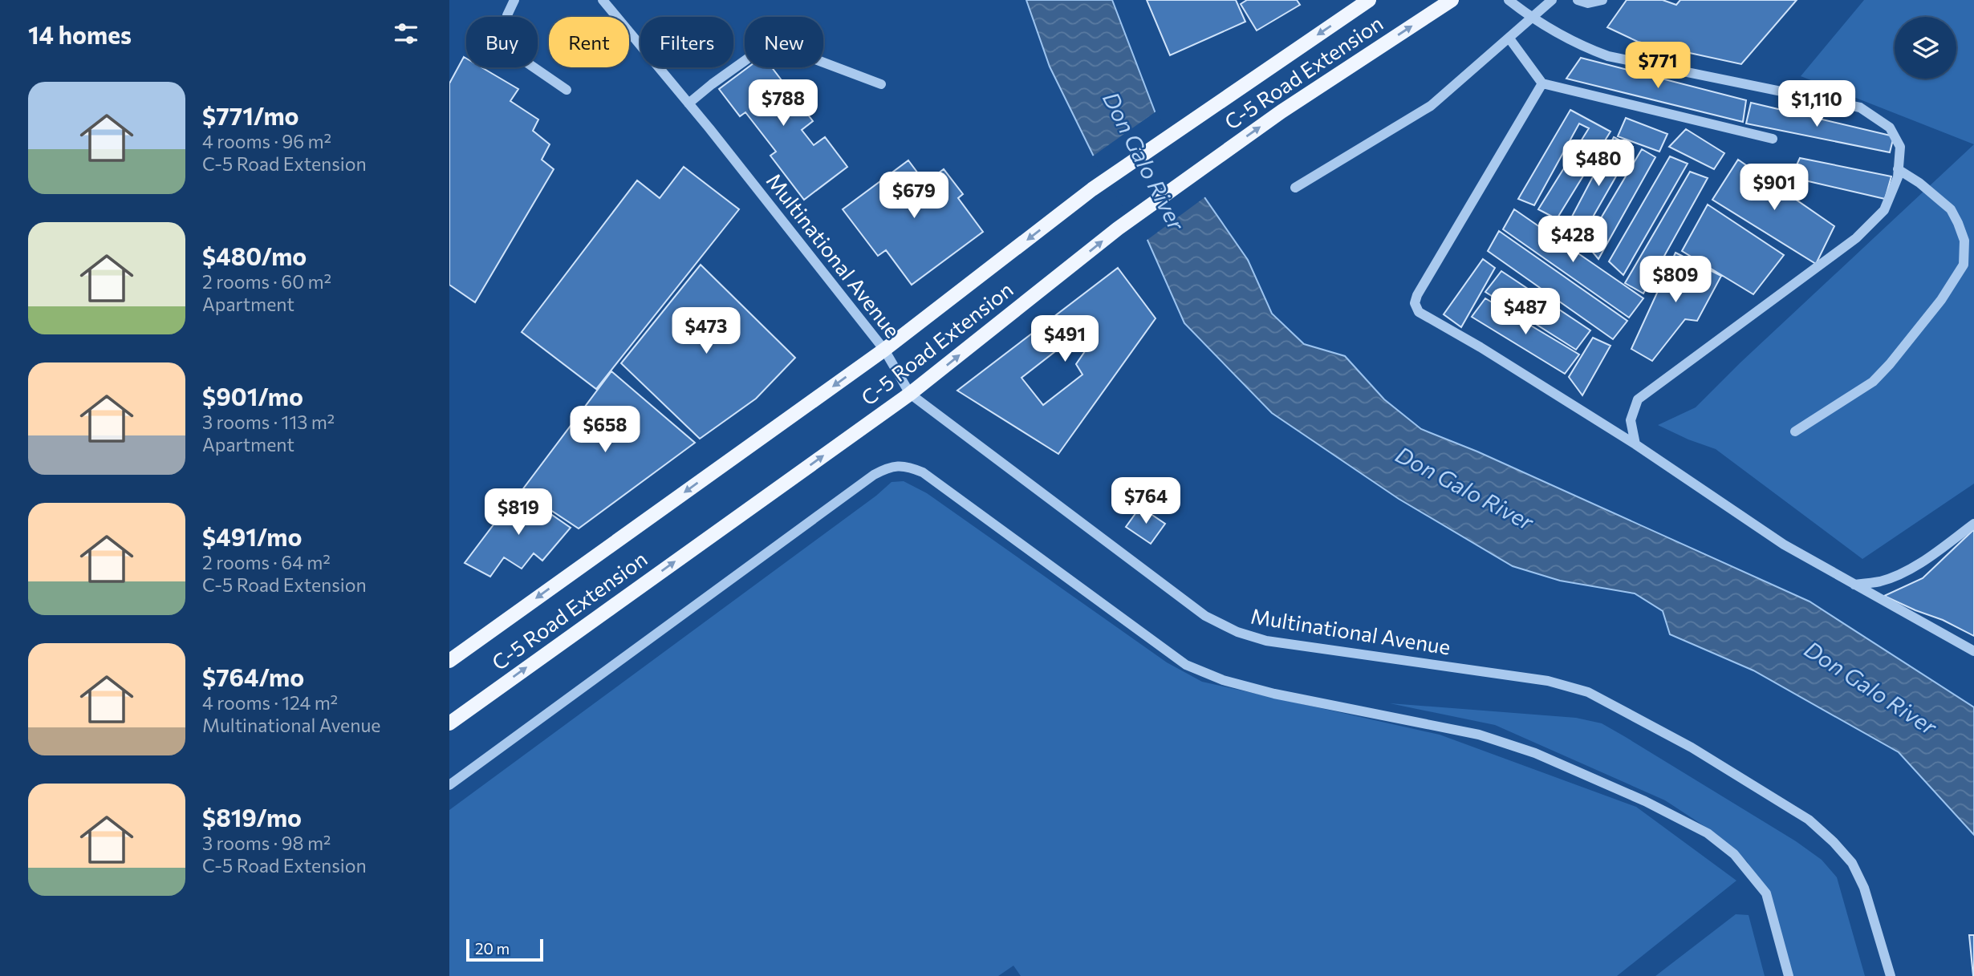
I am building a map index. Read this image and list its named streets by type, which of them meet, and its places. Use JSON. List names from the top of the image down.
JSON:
{
  "streets": {
    "main road": ["C-5 Road Extension"],
    "street": ["Multinational Avenue"]
  },
  "crossings": [
    ["C-5 Road Extension", "Multinational Avenue"]
  ],
  "water": ["Don Galo River"],
  "scale_bar": "20 m",
  "page": {
    "heading": "14 homes",
    "chip": [
      "Buy",
      "Rent",
      "Filters",
      "New"
    ],
    "price": [
      "$771",
      "$788",
      "$1,110",
      "$480",
      "$901",
      "$679",
      "$428",
      "$809",
      "$487",
      "$473",
      "$491",
      "$658",
      "$764",
      "$819"
    ],
    "list": [
      {
        "name": "$771/mo",
        "note": "4 rooms · 96 m² · C-5 Road Extension"
      },
      {
        "name": "$480/mo",
        "note": "2 rooms · 60 m² · Apartment"
      },
      {
        "name": "$901/mo",
        "note": "3 rooms · 113 m² · Apartment"
      },
      {
        "name": "$491/mo",
        "note": "2 rooms · 64 m² · C-5 Road Extension"
      },
      {
        "name": "$764/mo",
        "note": "4 rooms · 124 m² · Multinational Avenue"
      },
      {
        "name": "$819/mo",
        "note": "3 rooms · 98 m² · C-5 Road Extension"
      }
    ],
    "scale": "20 m"
  }
}
